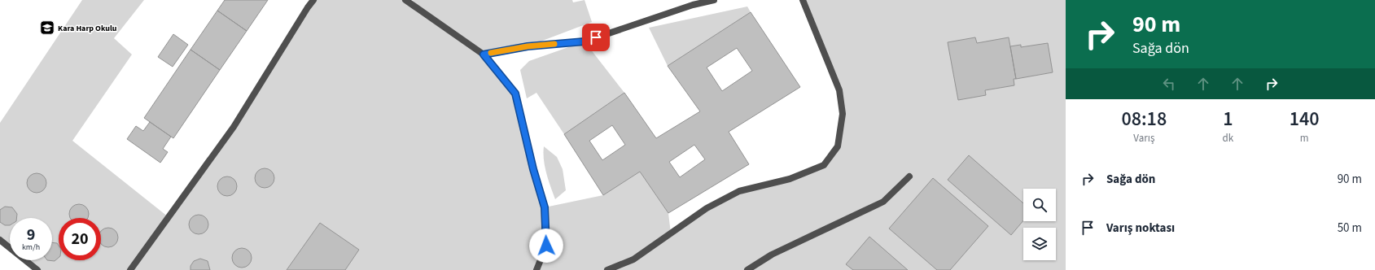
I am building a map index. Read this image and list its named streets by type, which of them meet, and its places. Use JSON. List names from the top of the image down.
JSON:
{
  "places": {
    "school or university": ["Kara Harp Okulu"]
  },
  "page": {
    "turn": ["90 m", "Sağa dön"],
    "eta": [
      "08:18",
      "Varış",
      "1",
      "dk",
      "140",
      "m"
    ],
    "list": [
      {
        "name": "Sağa dön",
        "value": "90 m"
      },
      {
        "name": "Varış noktası",
        "value": "50 m"
      }
    ],
    "speed": "9 km/h",
    "limit": "20"
  }
}
